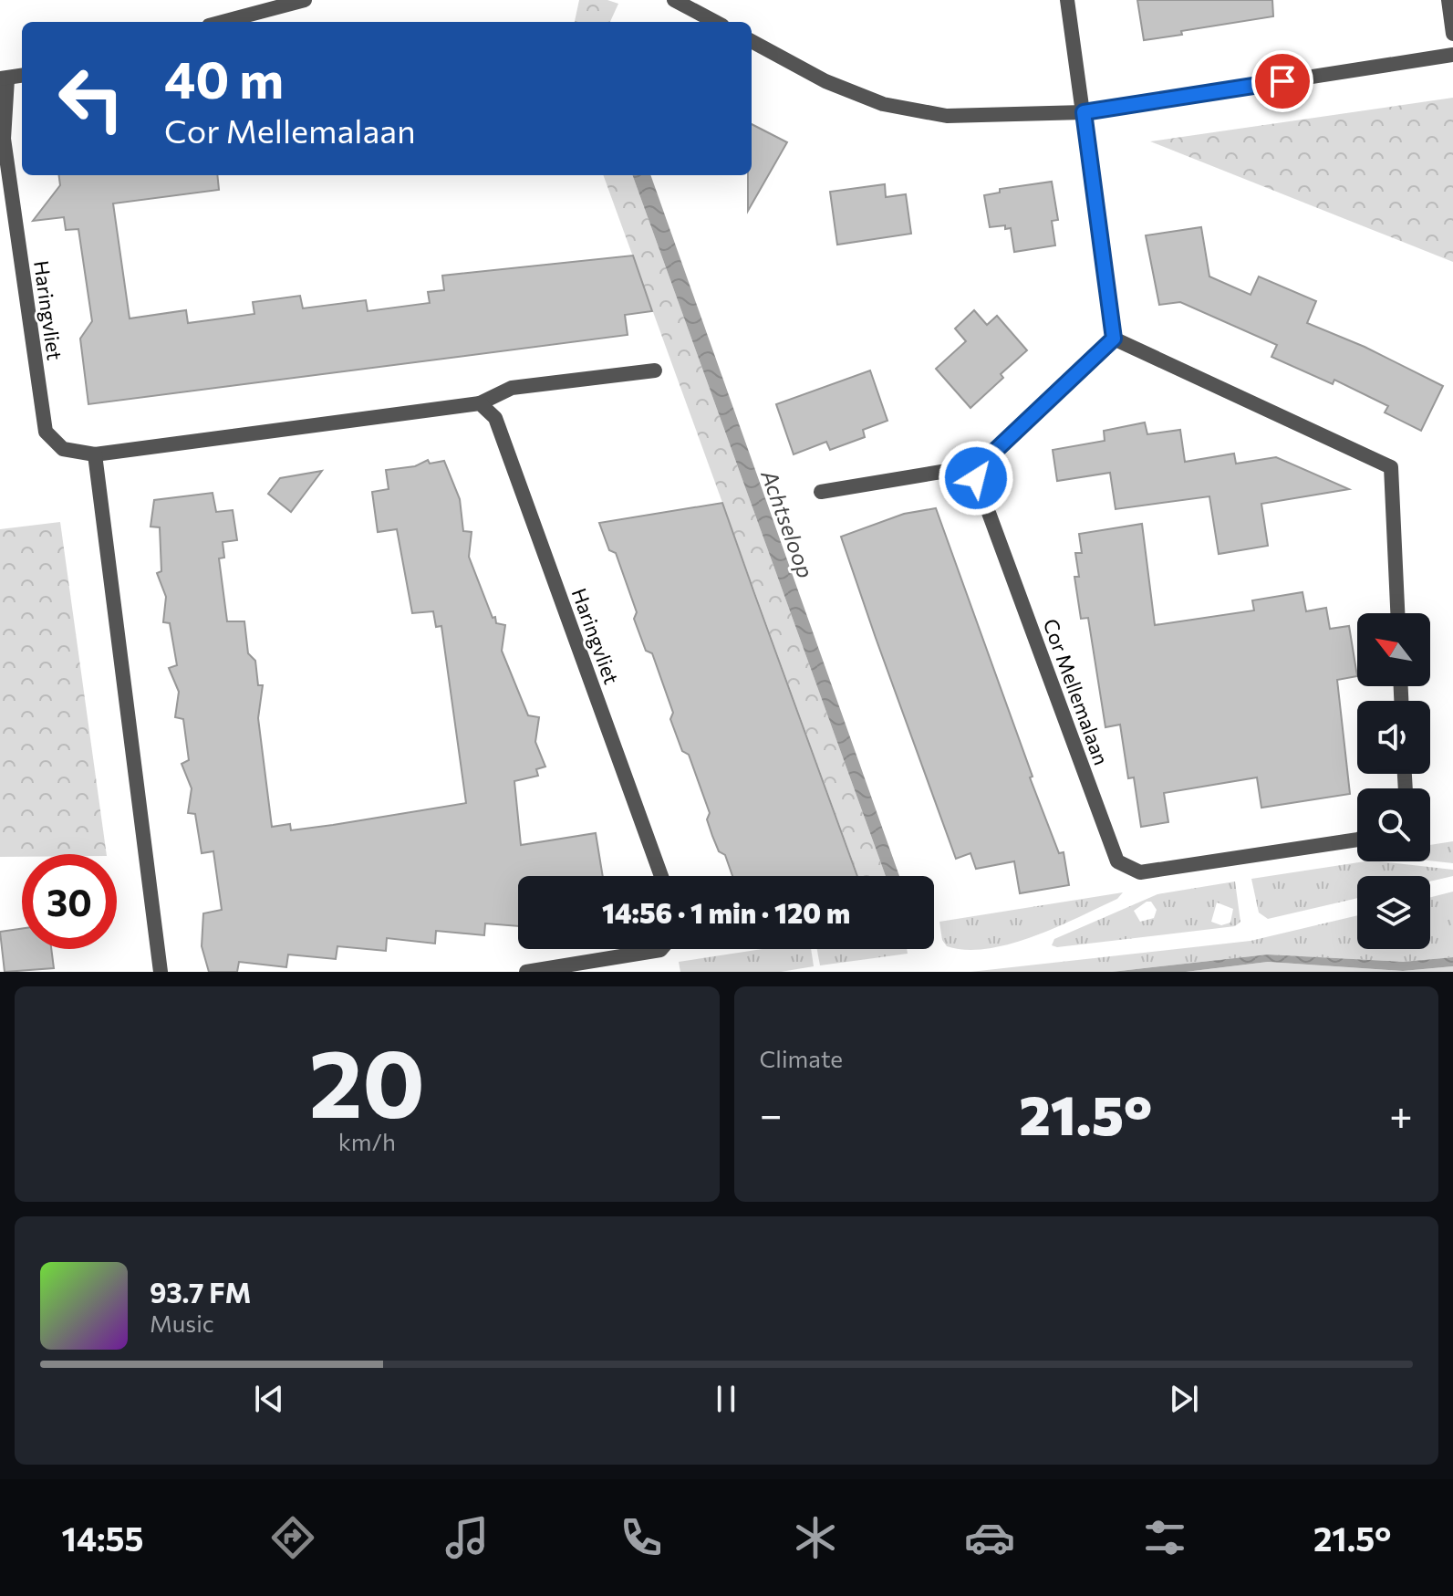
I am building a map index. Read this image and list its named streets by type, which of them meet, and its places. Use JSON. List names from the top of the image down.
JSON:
{
  "streets": {
    "street": ["Haringvliet", "Cor Mellemalaan"]
  },
  "water": ["Achtseloop"],
  "north": "top left",
  "page": {
    "turn": ["40 m", "Cor Mellemalaan"],
    "limit": "30",
    "trip": "14:56 · 1 min · 120 m",
    "tile": [
      ["20", "km/h"],
      "Climate"
    ],
    "heat": ["−", "21.5°", "+"],
    "song": ["93.7 FM", "Music"],
    "tabs": ["14:55", "21.5°"]
  }
}
